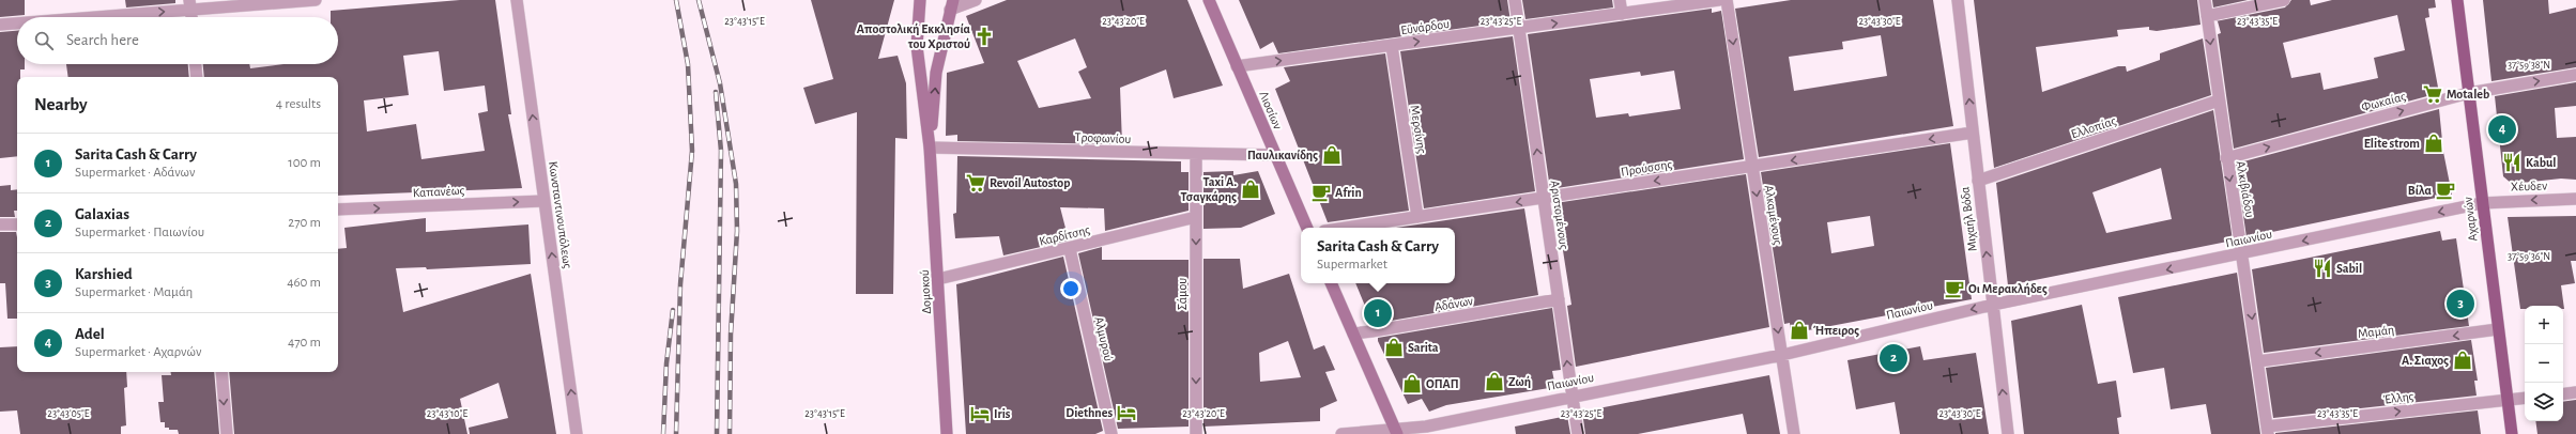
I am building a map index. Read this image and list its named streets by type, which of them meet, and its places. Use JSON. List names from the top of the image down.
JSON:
{
  "streets": {
    "main road": ["Λιοσίων", "Αχαρνών", "Δομοκού"],
    "street": [
      "Εϋνάρδου",
      "Φωκαίας",
      "Ελλοπίας",
      "Μερσίνης",
      "Τροφωνίου",
      "Προύσσης",
      "Χέυδεν",
      "Αλκιβιάδου",
      "Καπανέως",
      "Κωνσταντινουπόλεως",
      "Αριστομένους",
      "Αλκαμένους",
      "Μιχαήλ Βόδα",
      "Καρδίτσης",
      "Παιωνίου",
      "Σάμου",
      "Αδάνων",
      "Μαμάη",
      "Αλμυρού",
      "Έλλης"
    ]
  },
  "crossings": [
    ["Εϋνάρδου", "Λιοσίων"],
    ["Εϋνάρδου", "Μερσίνης"],
    ["Εϋνάρδου", "Αριστομένους"],
    ["Φωκαίας", "Αλκιβιάδου"],
    ["Φωκαίας", "Αχαρνών"],
    ["Λιοσίων", "Τροφωνίου"],
    ["Ελλοπίας", "Αλκιβιάδου"],
    ["Ελλοπίας", "Μιχαήλ Βόδα"],
    ["Μερσίνης", "Προύσσης"],
    ["Τροφωνίου", "Δομοκού"],
    ["Τροφωνίου", "Σάμου"],
    ["Προύσσης", "Αριστομένους"],
    ["Προύσσης", "Αλκαμένους"],
    ["Προύσσης", "Μιχαήλ Βόδα"],
    ["Χέυδεν", "Αχαρνών"],
    ["Χέυδεν", "Παιωνίου"],
    ["Αλκιβιάδου", "Παιωνίου"],
    ["Αλκιβιάδου", "Μαμάη"],
    ["Αλκιβιάδου", "Έλλης"],
    ["Καπανέως", "Κωνσταντινουπόλεως"],
    ["Αριστομένους", "Παιωνίου"],
    ["Αριστομένους", "Αδάνων"],
    ["Αλκαμένους", "Παιωνίου"],
    ["Μιχαήλ Βόδα", "Παιωνίου"],
    ["Αχαρνών", "Παιωνίου"],
    ["Αχαρνών", "Μαμάη"],
    ["Αχαρνών", "Έλλης"],
    ["Καρδίτσης", "Δομοκού"],
    ["Καρδίτσης", "Σάμου"],
    ["Καρδίτσης", "Αλμυρού"]
  ],
  "one_way": [
    "Εϋνάρδου",
    "Φωκαίας",
    "Προύσσης",
    "Χέυδεν",
    "Αλκιβιάδου",
    "Καπανέως",
    "Κωνσταντινουπόλεως",
    "Αριστομένους",
    "Αλκαμένους",
    "Μιχαήλ Βόδα",
    "Παιωνίου",
    "Σάμου",
    "Μαμάη",
    "Έλλης"
  ],
  "places": {
    "church": ["Αποστολική Εκκλησία του Χριστού"],
    "supermarket": ["Motaleb", "Revoil Autostop"],
    "shop": [
      "Elite strom",
      "Παυλικανίδης",
      "Taxi Α. Τσαγκάρης",
      "Ήπειρος",
      "Sarita",
      "Α. Σιαχος",
      "Ζωή",
      "ΟΠΑΠ"
    ],
    "restaurant": ["Kabul", "Sabil"],
    "cafe": ["Βίλα", "Afrin", "Οι Μερακλήδες"],
    "hotel": ["Diethnes", "Iris"]
  },
  "page": {
    "search": "Search here",
    "heading": ["Nearby", "4 results"],
    "pins": [
      "4",
      "3",
      "1",
      "2"
    ],
    "list": [
      {
        "mark": "1",
        "name": "Sarita Cash & Carry",
        "note": "Supermarket · Αδάνων",
        "value": "100 m"
      },
      {
        "mark": "2",
        "name": "Galaxias",
        "note": "Supermarket · Παιωνίου",
        "value": "270 m"
      },
      {
        "mark": "3",
        "name": "Karshied",
        "note": "Supermarket · Μαμάη",
        "value": "460 m"
      },
      {
        "mark": "4",
        "name": "Adel",
        "note": "Supermarket · Αχαρνών",
        "value": "470 m"
      }
    ],
    "popup": ["Sarita Cash & Carry", "Supermarket"],
    "map_buttons": ["+", "−"]
  },
  "coordinates": [
    "23°43'15\"E",
    "23°43'30\"E",
    "23°43'20\"E",
    "23°43'25\"E",
    "23°43'35\"E",
    "37°59'38\"N",
    "37°59'36\"N",
    "23°43'05\"E",
    "23°43'10\"E"
  ]
}
